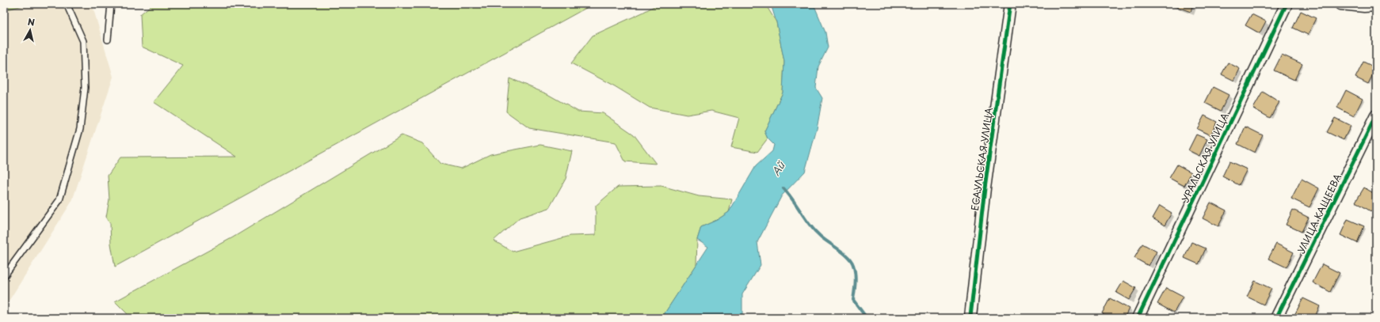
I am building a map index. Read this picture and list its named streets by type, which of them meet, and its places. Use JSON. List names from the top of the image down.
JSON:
{
  "streets": {
    "street": ["УРАЛЬСКАЯ УЛИЦА", "ЕСАУЛЬСКАЯ УЛИЦА", "УЛИЦА КАЩЕЕВА"]
  },
  "water": ["Ай"],
  "north": "top"
}
